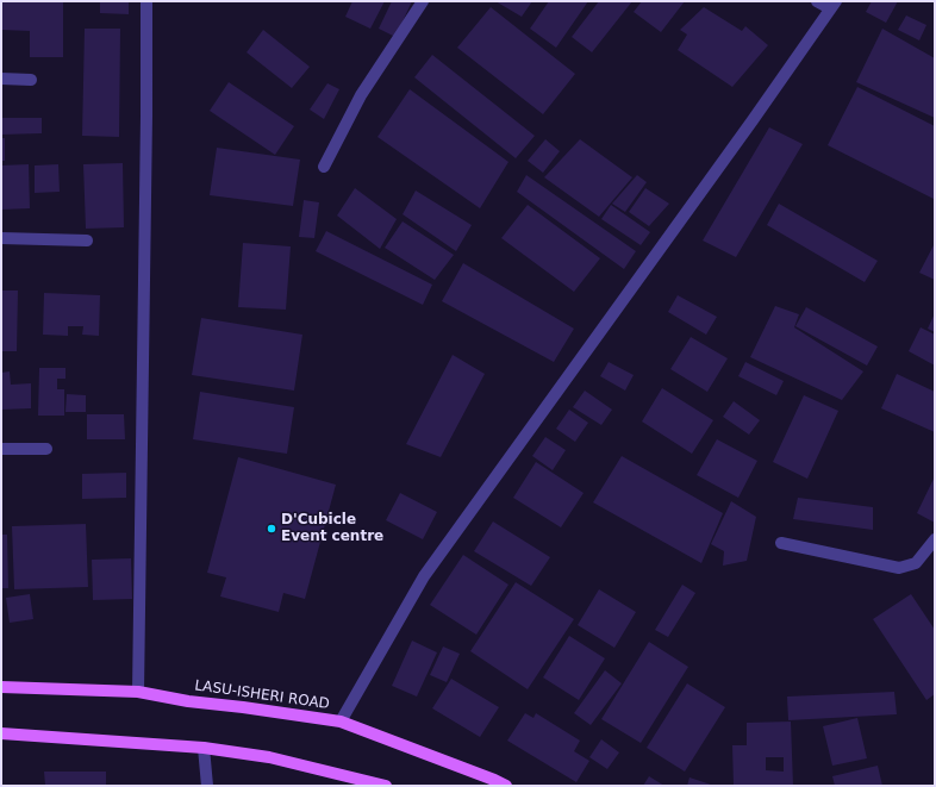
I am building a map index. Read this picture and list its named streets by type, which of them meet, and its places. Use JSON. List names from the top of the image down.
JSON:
{
  "streets": {
    "main road": ["LASU-ISHERI ROAD"]
  },
  "places": ["D'Cubicle Event centre"]
}
